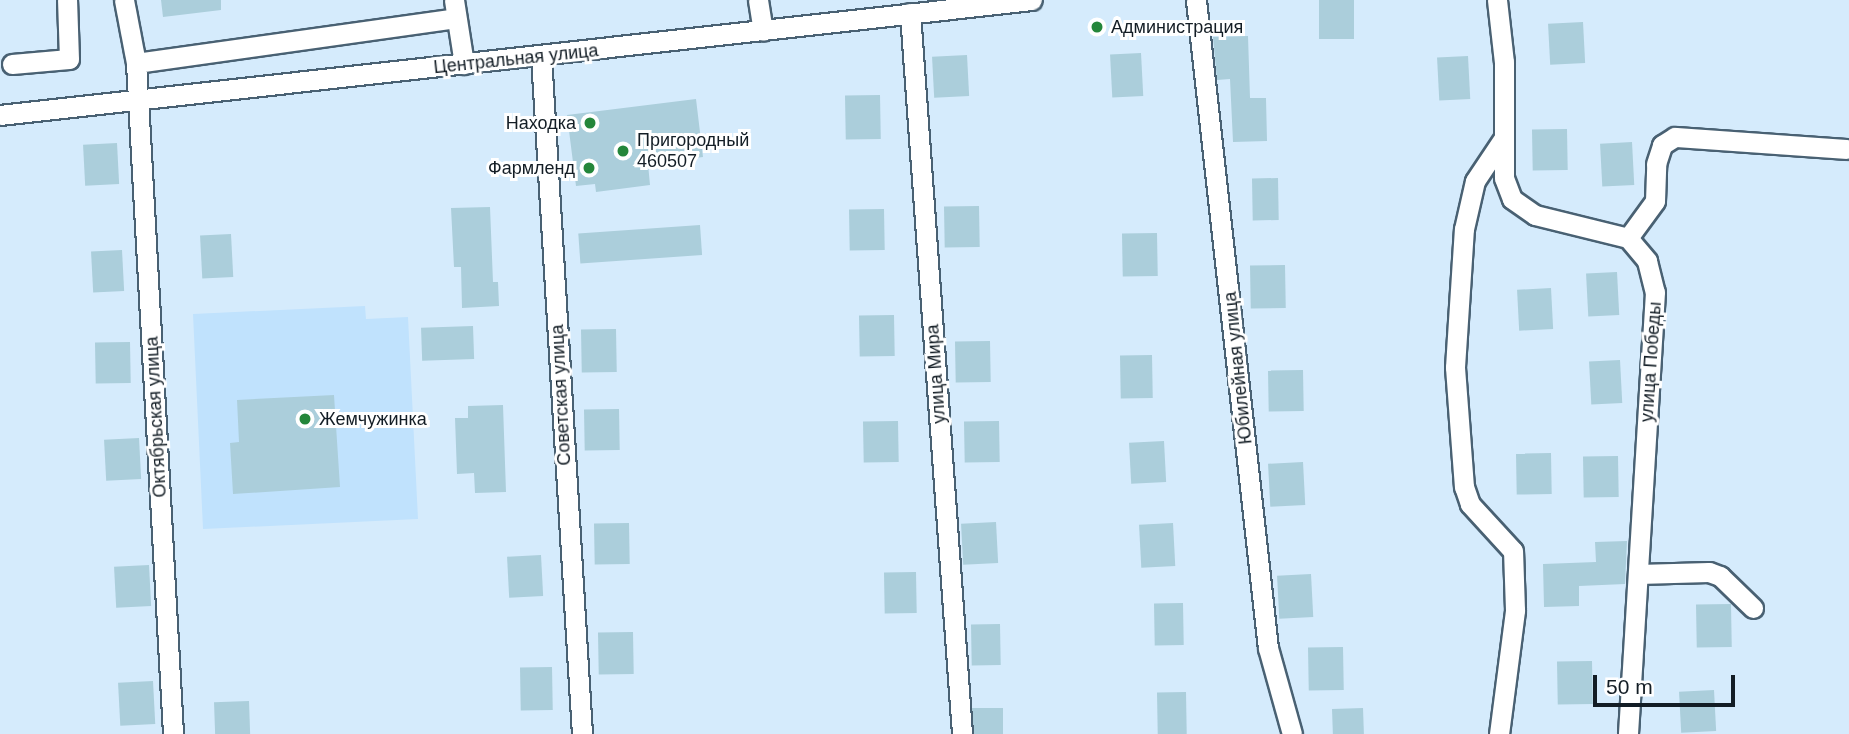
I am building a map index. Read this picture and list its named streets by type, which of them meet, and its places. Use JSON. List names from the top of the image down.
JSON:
{
  "streets": {
    "street": [
      "Центральная улица",
      "улица Победы",
      "Юбилейная улица",
      "улица Мира",
      "Советская улица",
      "Октябрьская улица"
    ]
  },
  "crossings": [
    ["Центральная улица", "улица Мира"],
    ["Центральная улица", "Советская улица"],
    ["Центральная улица", "Октябрьская улица"]
  ],
  "places": [
    "Администрация",
    "Находка",
    "Пригородный 460507",
    "Фармленд",
    "Жемчужинка"
  ],
  "scale_bar": "50 m"
}
